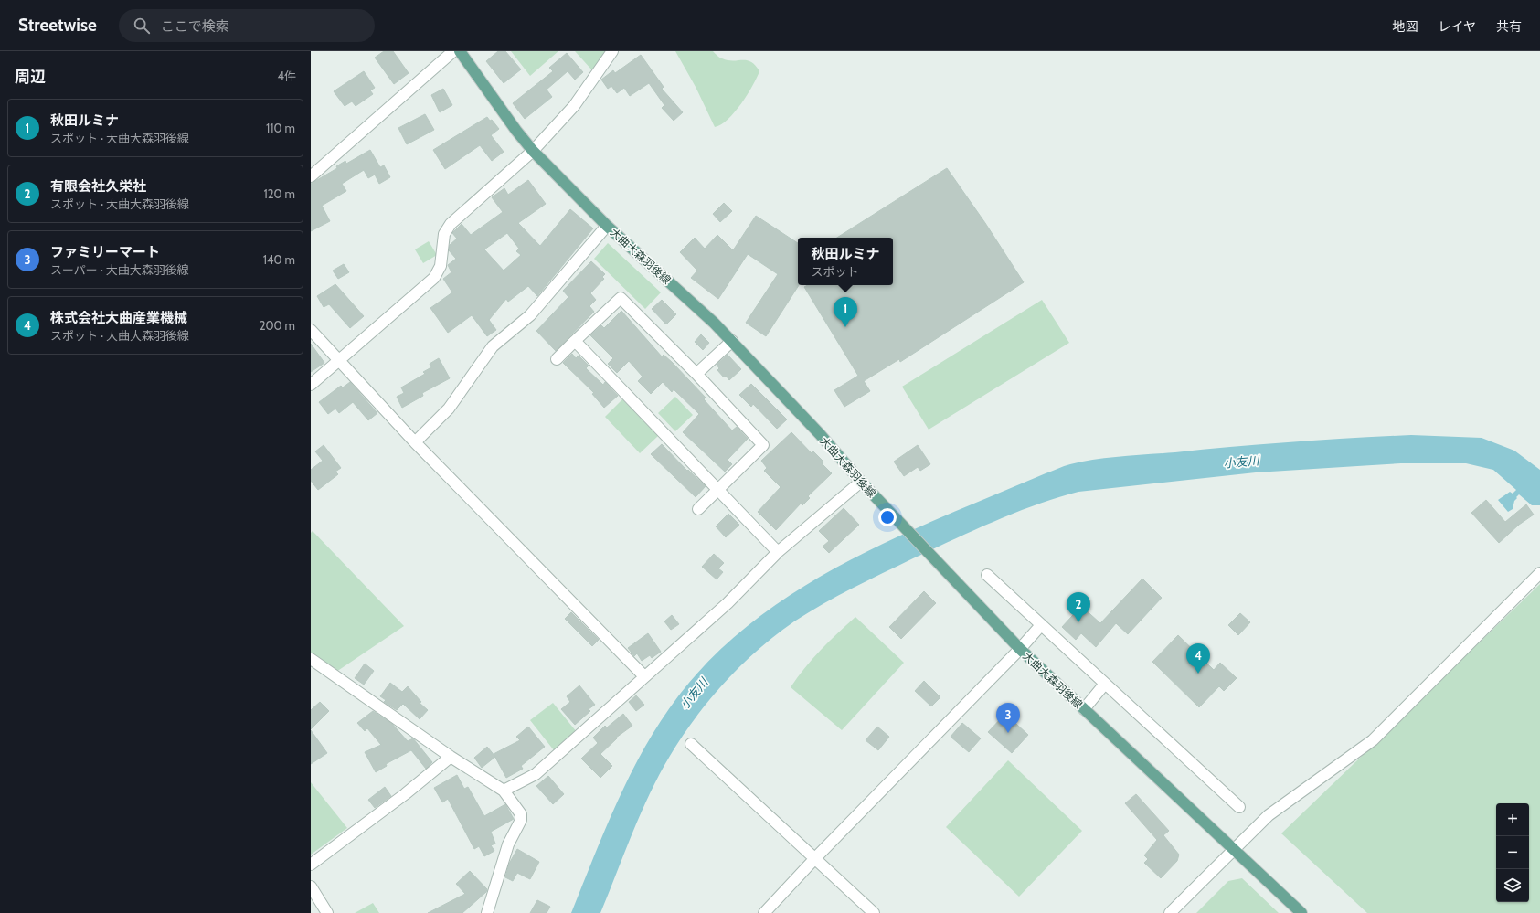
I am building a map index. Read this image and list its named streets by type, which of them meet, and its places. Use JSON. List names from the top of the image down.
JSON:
{
  "streets": {
    "main road": ["大曲大森羽後線"]
  },
  "water": ["小友川"],
  "page": {
    "header": "Streetwise",
    "search": "ここで検索",
    "nav": ["地図", "レイヤ", "共有"],
    "heading": ["周辺", "4件"],
    "list": [
      {
        "mark": "1",
        "name": "秋田ルミナ",
        "note": "スポット · 大曲大森羽後線",
        "value": "110 m"
      },
      {
        "mark": "2",
        "name": "有限会社久栄社",
        "note": "スポット · 大曲大森羽後線",
        "value": "120 m"
      },
      {
        "mark": "3",
        "name": "ファミリーマート",
        "note": "スーパー · 大曲大森羽後線",
        "value": "140 m"
      },
      {
        "mark": "4",
        "name": "株式会社大曲産業機械",
        "note": "スポット · 大曲大森羽後線",
        "value": "200 m"
      }
    ],
    "popup": ["秋田ルミナ", "スポット"],
    "pins": [
      "1",
      "2",
      "4",
      "3"
    ],
    "map_buttons": ["+", "−"]
  }
}
